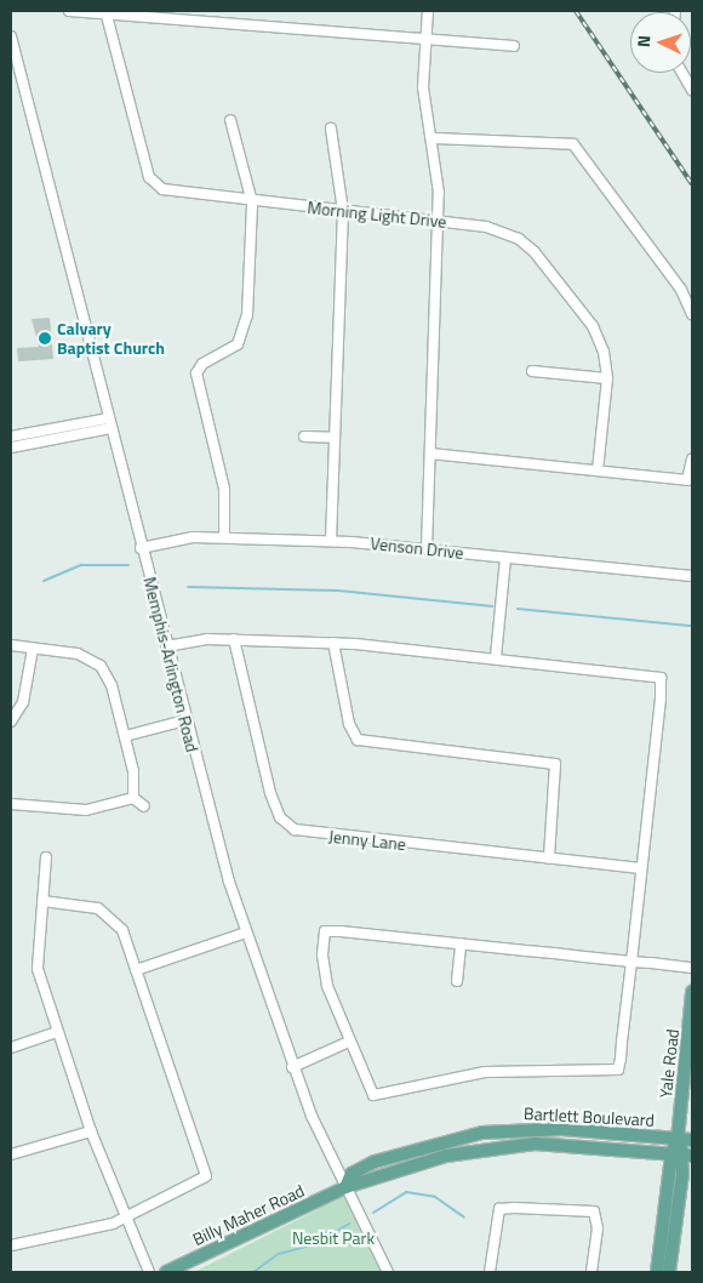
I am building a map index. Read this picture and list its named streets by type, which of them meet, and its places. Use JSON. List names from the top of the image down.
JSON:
{
  "streets": {
    "main road": ["Yale Road", "Bartlett Boulevard", "Billy Maher Road"],
    "street": [
      "Morning Light Drive",
      "Venson Drive",
      "Memphis-Arlington Road",
      "Jenny Lane"
    ]
  },
  "crossings": [
    ["Venson Drive", "Memphis-Arlington Road"],
    ["Memphis-Arlington Road", "Bartlett Boulevard"],
    ["Memphis-Arlington Road", "Billy Maher Road"],
    ["Yale Road", "Bartlett Boulevard"],
    ["Bartlett Boulevard", "Billy Maher Road"]
  ],
  "parks": ["Nesbit Park"],
  "places": ["Calvary Baptist Church"],
  "north": "left"
}
